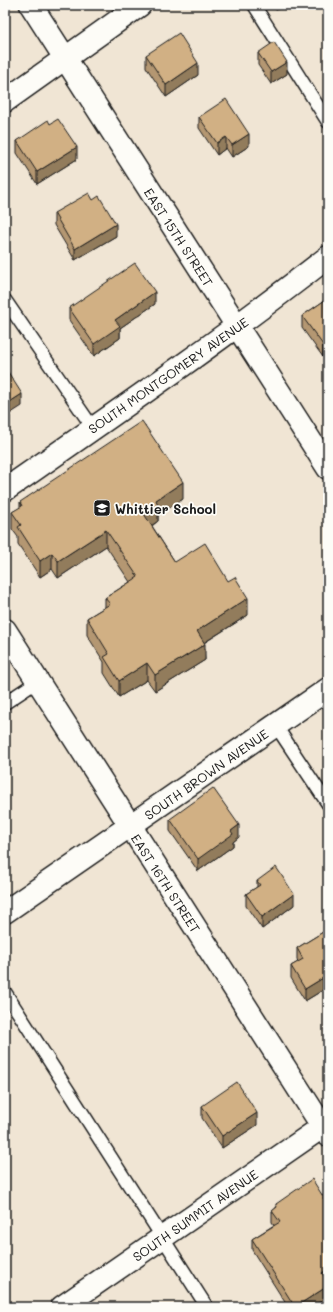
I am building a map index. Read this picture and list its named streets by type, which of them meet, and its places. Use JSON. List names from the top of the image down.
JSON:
{
  "streets": {
    "street": [
      "EAST 15TH STREET",
      "SOUTH MONTGOMERY AVENUE",
      "SOUTH BROWN AVENUE",
      "EAST 16TH STREET",
      "SOUTH SUMMIT AVENUE"
    ]
  },
  "crossings": [
    ["EAST 15TH STREET", "SOUTH MONTGOMERY AVENUE"],
    ["SOUTH BROWN AVENUE", "EAST 16TH STREET"],
    ["EAST 16TH STREET", "SOUTH SUMMIT AVENUE"]
  ],
  "places": {
    "school or university": ["Whittier School"]
  }
}
